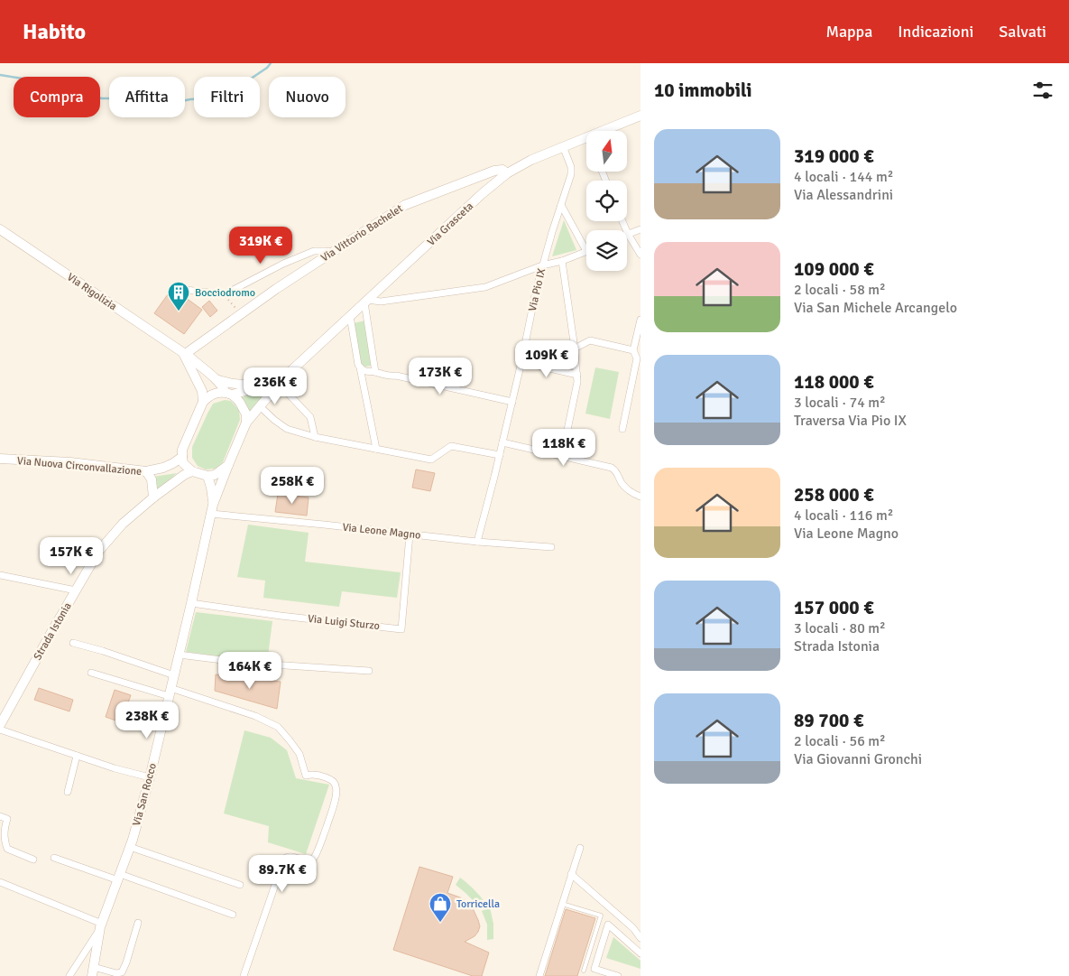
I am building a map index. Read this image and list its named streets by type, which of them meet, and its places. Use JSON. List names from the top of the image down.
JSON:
{
  "streets": {
    "street": [
      "Via Grasceta",
      "Via Vittorio Bachelet",
      "Via Pio IX",
      "Via Rigolizia",
      "Via Nuova Circonvallazione",
      "Via Leone Magno",
      "Via Luigi Sturzo",
      "Strada Istonia",
      "Via San Rocco"
    ]
  },
  "crossings": [
    ["Via Grasceta", "Via Vittorio Bachelet"],
    ["Via Grasceta", "Via Pio IX"],
    ["Via Vittorio Bachelet", "Via Rigolizia"],
    ["Via Pio IX", "Via Leone Magno"],
    ["Via Nuova Circonvallazione", "Strada Istonia"],
    ["Via Leone Magno", "Via Luigi Sturzo"],
    ["Via Leone Magno", "Via San Rocco"],
    ["Via Luigi Sturzo", "Via San Rocco"]
  ],
  "places": {
    "building": ["Bocciodromo"],
    "shop": ["Torricella"]
  },
  "north": "top",
  "page": {
    "header": "Habito",
    "nav": ["Mappa", "Indicazioni", "Salvati"],
    "heading": "10 immobili",
    "chip": [
      "Compra",
      "Affitta",
      "Filtri",
      "Nuovo"
    ],
    "list": [
      {
        "name": "319 000 €",
        "note": "4 locali · 144 m² · Via Alessandrini"
      },
      {
        "name": "109 000 €",
        "note": "2 locali · 58 m² · Via San Michele Arcangelo"
      },
      {
        "name": "118 000 €",
        "note": "3 locali · 74 m² · Traversa Via Pio IX"
      },
      {
        "name": "258 000 €",
        "note": "4 locali · 116 m² · Via Leone Magno"
      },
      {
        "name": "157 000 €",
        "note": "3 locali · 80 m² · Strada Istonia"
      },
      {
        "name": "89 700 €",
        "note": "2 locali · 56 m² · Via Giovanni Gronchi"
      }
    ],
    "price": [
      "319K €",
      "109K €",
      "173K €",
      "236K €",
      "118K €",
      "258K €",
      "157K €",
      "164K €",
      "238K €",
      "89.7K €"
    ]
  }
}
